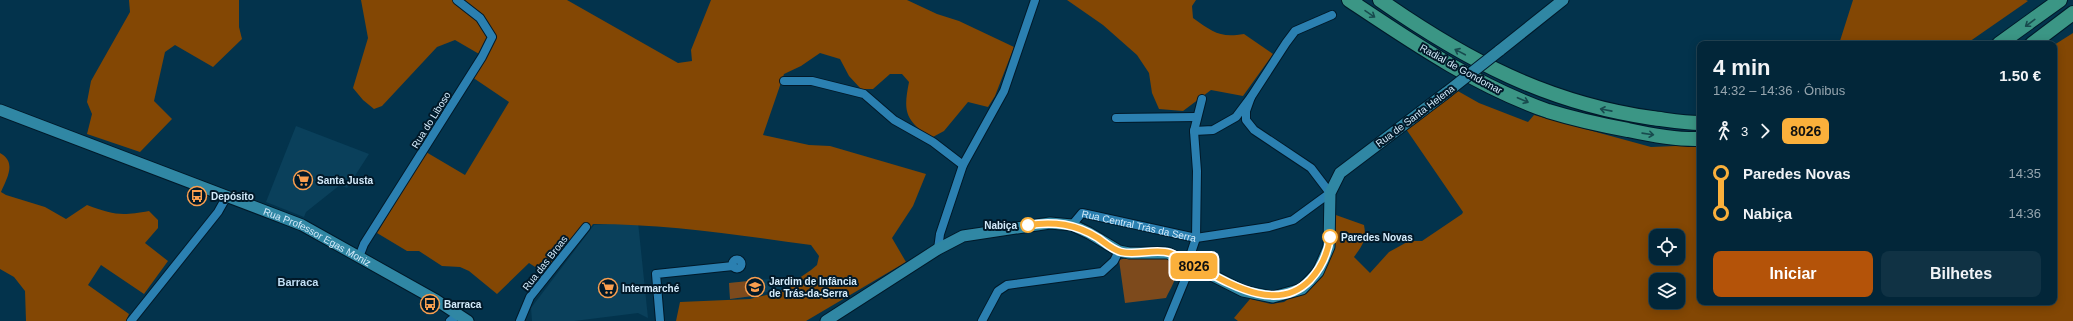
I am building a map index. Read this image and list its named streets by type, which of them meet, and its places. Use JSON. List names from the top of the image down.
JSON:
{
  "streets": {
    "highway": ["Radial de Gondomar"],
    "main road": ["Rua de Santa Helena", "Rua Central Trás da Serra", "Rua Professor Egas Moniz"],
    "street": ["Rua do Liboso", "Rua das Broas"]
  },
  "crossings": [
    ["Rua de Santa Helena", "Rua Central Trás da Serra"],
    ["Rua do Liboso", "Rua Professor Egas Moniz"]
  ],
  "districts": ["Barraca"],
  "places": {
    "supermarket": ["Santa Justa", "Intermarché"],
    "bus stop": ["Depósito", "Barraca"],
    "other": ["Nabiça", "Paredes Novas"],
    "school or university": ["Jardim de Infância de Trás-da-Serra"]
  },
  "lines": ["bus line 8026"],
  "page": {
    "on_map": "8026",
    "heading": ["4 min", "14:32 – 14:36 · Ônibus", "1.50 €"],
    "legs": ["3", "8026"],
    "list": [
      {
        "name": "Paredes Novas",
        "value": "14:35"
      },
      {
        "name": "Nabiça",
        "value": "14:36"
      }
    ],
    "buttons": ["Iniciar", "Bilhetes"]
  }
}
